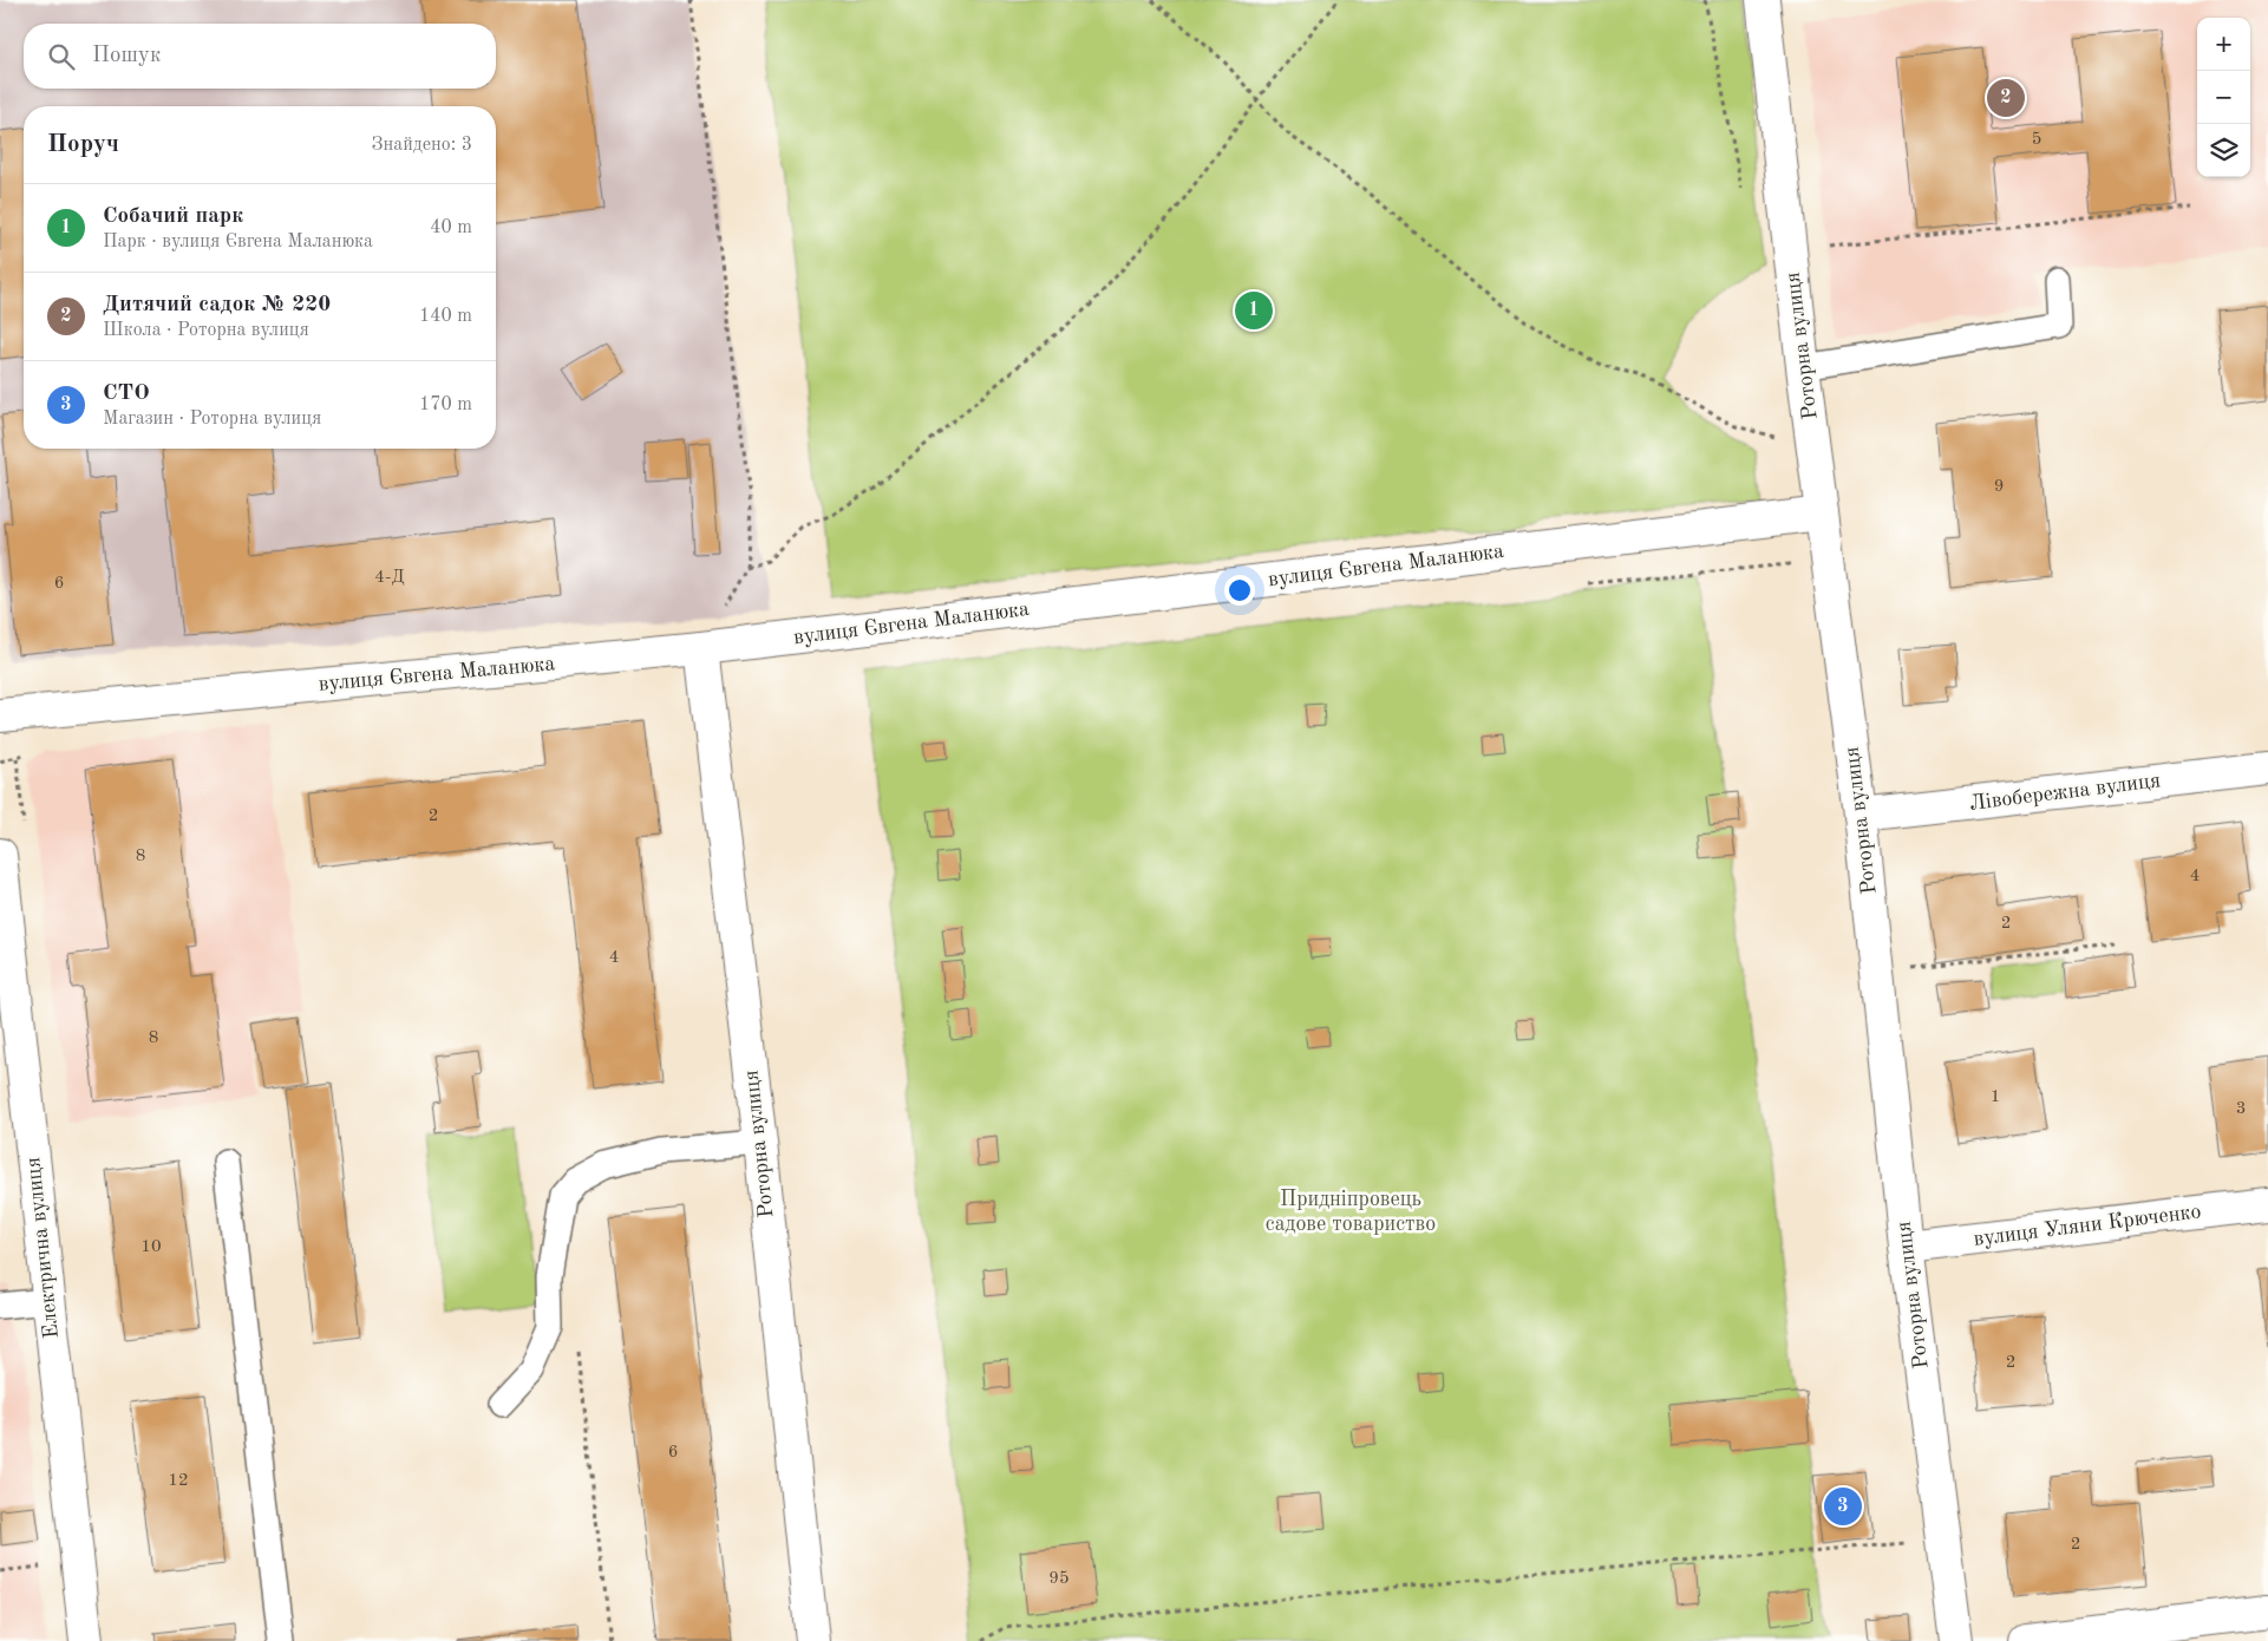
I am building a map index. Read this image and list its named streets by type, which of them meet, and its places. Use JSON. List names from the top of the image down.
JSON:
{
  "streets": {
    "street": [
      "Роторна вулиця",
      "вулиця Євгена Маланюка",
      "Лівобережна вулиця",
      "вулиця Уляни Крюченко",
      "Електрична вулиця"
    ]
  },
  "crossings": [
    ["Роторна вулиця", "вулиця Євгена Маланюка"],
    ["Роторна вулиця", "Лівобережна вулиця"],
    ["Роторна вулиця", "вулиця Уляни Крюченко"]
  ],
  "parks": ["Придніпровець садове товариство"],
  "house_numbers": [
    "5",
    "9",
    "4-Д",
    "6",
    "2",
    "8",
    "4",
    "2",
    "4",
    "8",
    "1",
    "3",
    "10",
    "2",
    "6",
    "12",
    "2",
    "95"
  ],
  "page": {
    "map_buttons": ["+", "−"],
    "search": "Пошук",
    "pins": ["2", "1", "3"],
    "heading": ["Поруч", "Знайдено: 3"],
    "list": [
      {
        "mark": "1",
        "name": "Собачий парк",
        "note": "Парк · вулиця Євгена Маланюка",
        "value": "40 m"
      },
      {
        "mark": "2",
        "name": "Дитячий садок № 220",
        "note": "Школа · Роторна вулиця",
        "value": "140 m"
      },
      {
        "mark": "3",
        "name": "СТО",
        "note": "Магазин · Роторна вулиця",
        "value": "170 m"
      }
    ]
  }
}
